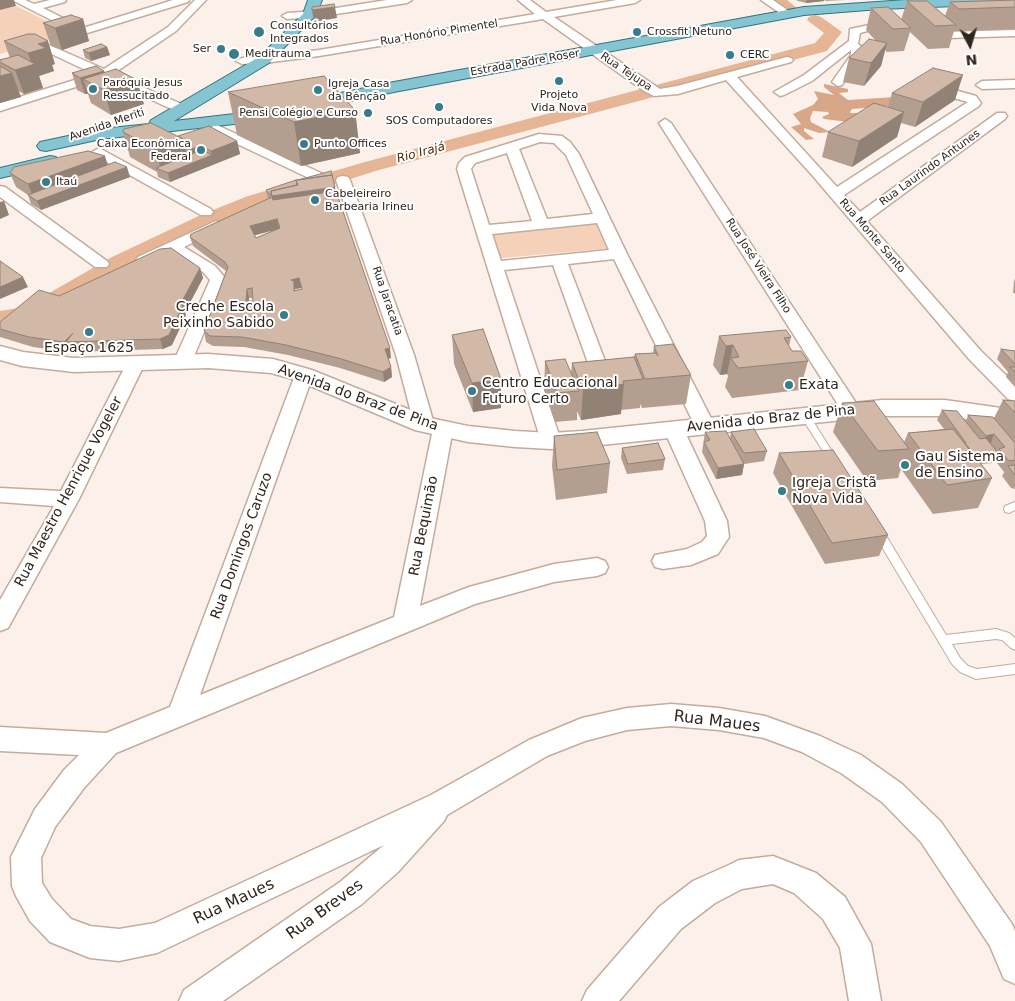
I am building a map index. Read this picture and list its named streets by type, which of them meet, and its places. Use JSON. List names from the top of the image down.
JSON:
{
  "streets": {
    "main road": ["Estrada Padre Roser", "Avenida Meriti"],
    "street": [
      "Rua Honório Pimentel",
      "Rua Tejupa",
      "Rua Laurindo Antunes",
      "Rua Monte Santo",
      "Rua José Vieira Filho",
      "Rua Jaracatia",
      "Avenida do Braz de Pina",
      "Rua Maestro Henrique Vogeler",
      "Rua Bequimão",
      "Rua Domingos Caruzo",
      "Rua Maues",
      "Rua Breves"
    ]
  },
  "crossings": [
    ["Rua Honório Pimentel", "Rua Tejupa"],
    ["Rua Honório Pimentel", "Avenida Meriti"],
    ["Estrada Padre Roser", "Rua Tejupa"],
    ["Estrada Padre Roser", "Avenida Meriti"],
    ["Rua Tejupa", "Rua Monte Santo"],
    ["Rua Laurindo Antunes", "Rua Monte Santo"],
    ["Rua José Vieira Filho", "Avenida do Braz de Pina"],
    ["Rua Jaracatia", "Avenida do Braz de Pina"],
    ["Rua Jaracatia", "Rua Bequimão"],
    ["Avenida do Braz de Pina", "Rua Maestro Henrique Vogeler"],
    ["Avenida do Braz de Pina", "Rua Bequimão"],
    ["Avenida do Braz de Pina", "Rua Domingos Caruzo"],
    ["Rua Bequimão", "Rua Maues"],
    ["Rua Domingos Caruzo", "Rua Maues"],
    ["Rua Maues", "Rua Breves"]
  ],
  "water": ["Rio Irajá"],
  "places": [
    "Consultórios Integrados",
    "Crossfit Netuno",
    "Ser",
    "Meditrauma",
    "CERC",
    "Projeto Vida Nova",
    "Paróquia Jesus Ressucitado",
    "Igreja Casa da Bênção",
    "SOS Computadores",
    "Pensi Colégio e Curso",
    "Punto Offices",
    "Caixa Econômica Federal",
    "Itaú",
    "Cabeleireiro Barbearia Irineu",
    "Creche Escola Peixinho Sabido",
    "Espaço 1625",
    "Exata",
    "Centro Educacional Futuro Certo",
    "Gau Sistema de Ensino",
    "Igreja Cristã Nova Vida"
  ],
  "north": "bottom"
}
